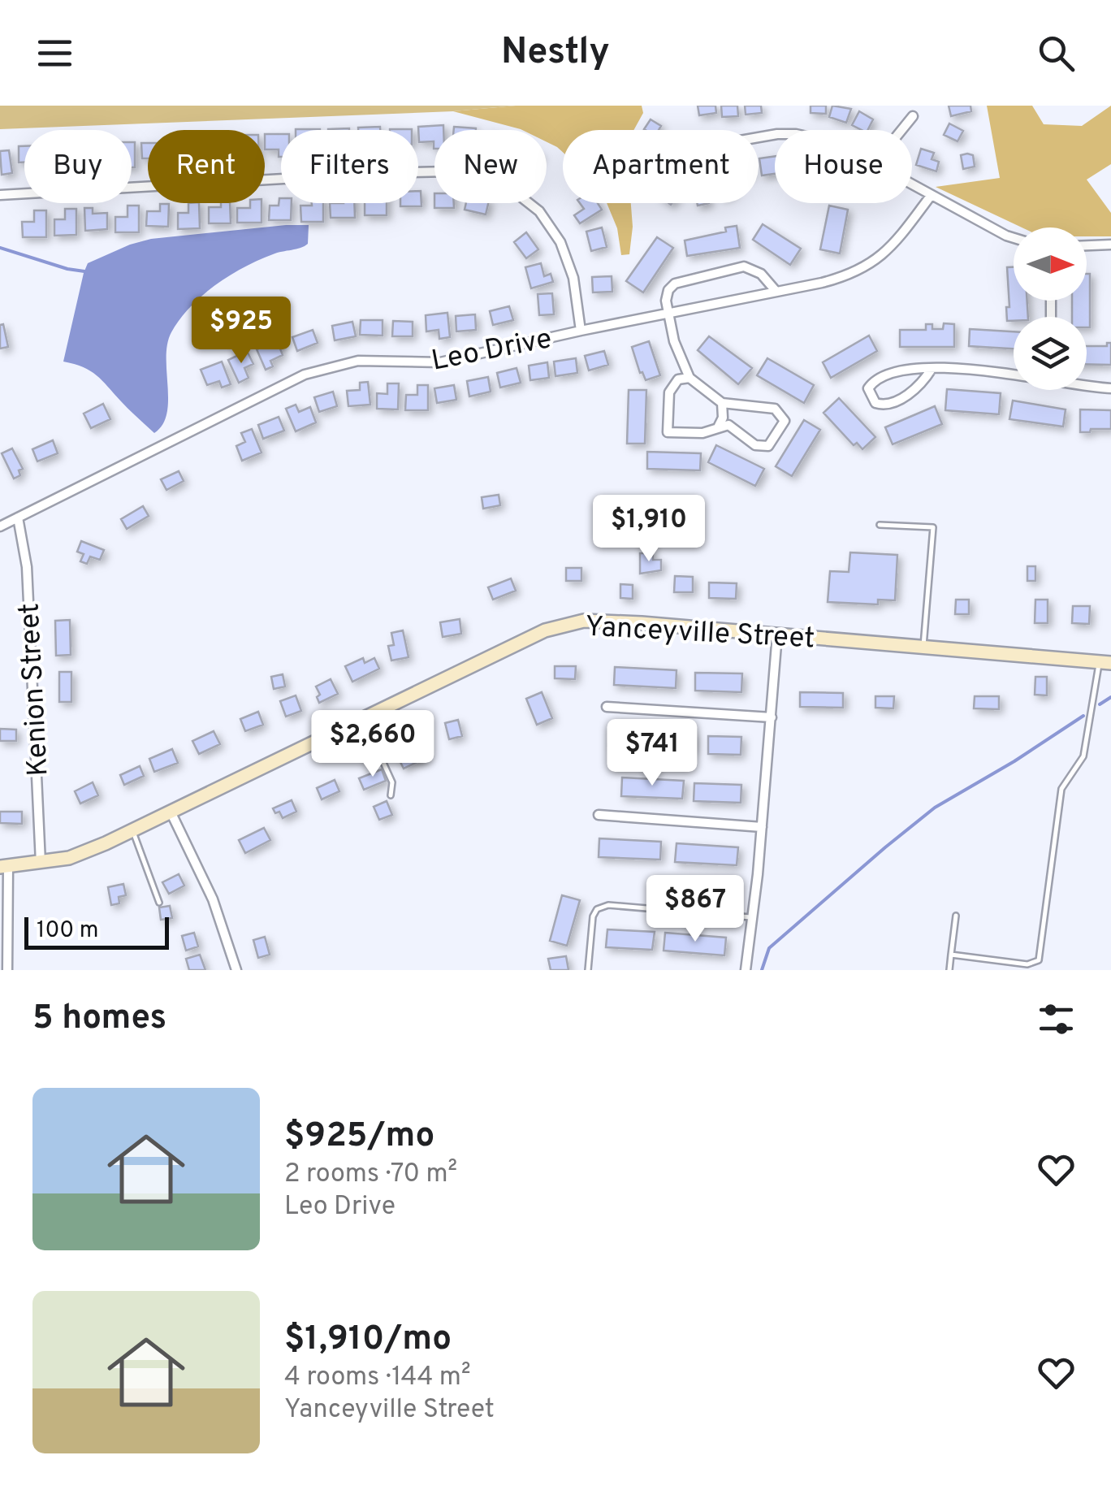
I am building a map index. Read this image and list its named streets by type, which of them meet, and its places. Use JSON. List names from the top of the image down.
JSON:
{
  "streets": {
    "main road": ["Yanceyville Street"],
    "street": ["Leo Drive", "Kenion Street"]
  },
  "crossings": [
    ["Leo Drive", "Kenion Street"],
    ["Yanceyville Street", "Kenion Street"]
  ],
  "scale_bar": "100 m",
  "north": "right",
  "page": {
    "header": "Nestly",
    "chip": [
      "Buy",
      "Rent",
      "Filters",
      "New",
      "Apartment",
      "House"
    ],
    "price": [
      "$925",
      "$1,910",
      "$2,660",
      "$741",
      "$867"
    ],
    "scale": "100 m",
    "heading": "5 homes",
    "list": [
      {
        "name": "$925/mo",
        "note": "2 rooms · 70 m² · Leo Drive"
      },
      {
        "name": "$1,910/mo",
        "note": "4 rooms · 144 m² · Yanceyville Street"
      }
    ]
  }
}
